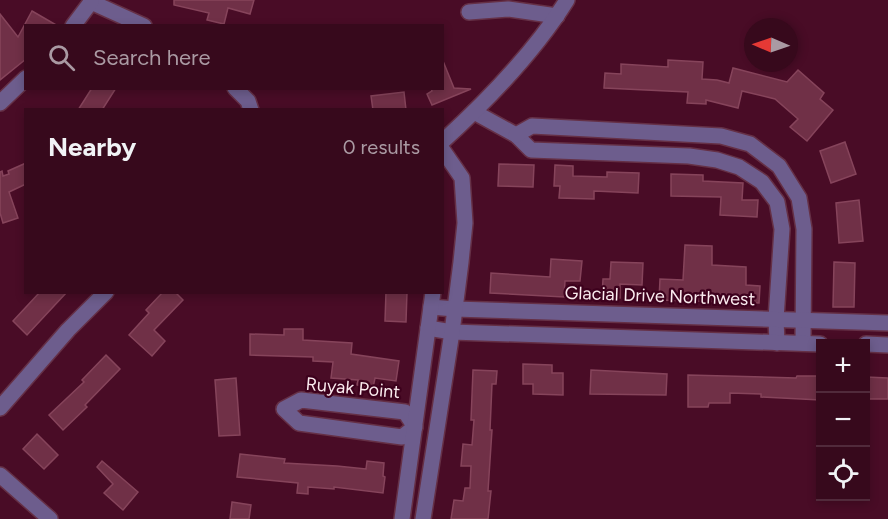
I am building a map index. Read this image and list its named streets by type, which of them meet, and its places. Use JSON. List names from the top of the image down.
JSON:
{
  "streets": {
    "street": ["Glacial Drive Northwest", "Ruyak Point"]
  },
  "north": "left",
  "page": {
    "search": "Search here",
    "heading": ["Nearby", "0 results"],
    "map_buttons": ["+", "−"]
  }
}
